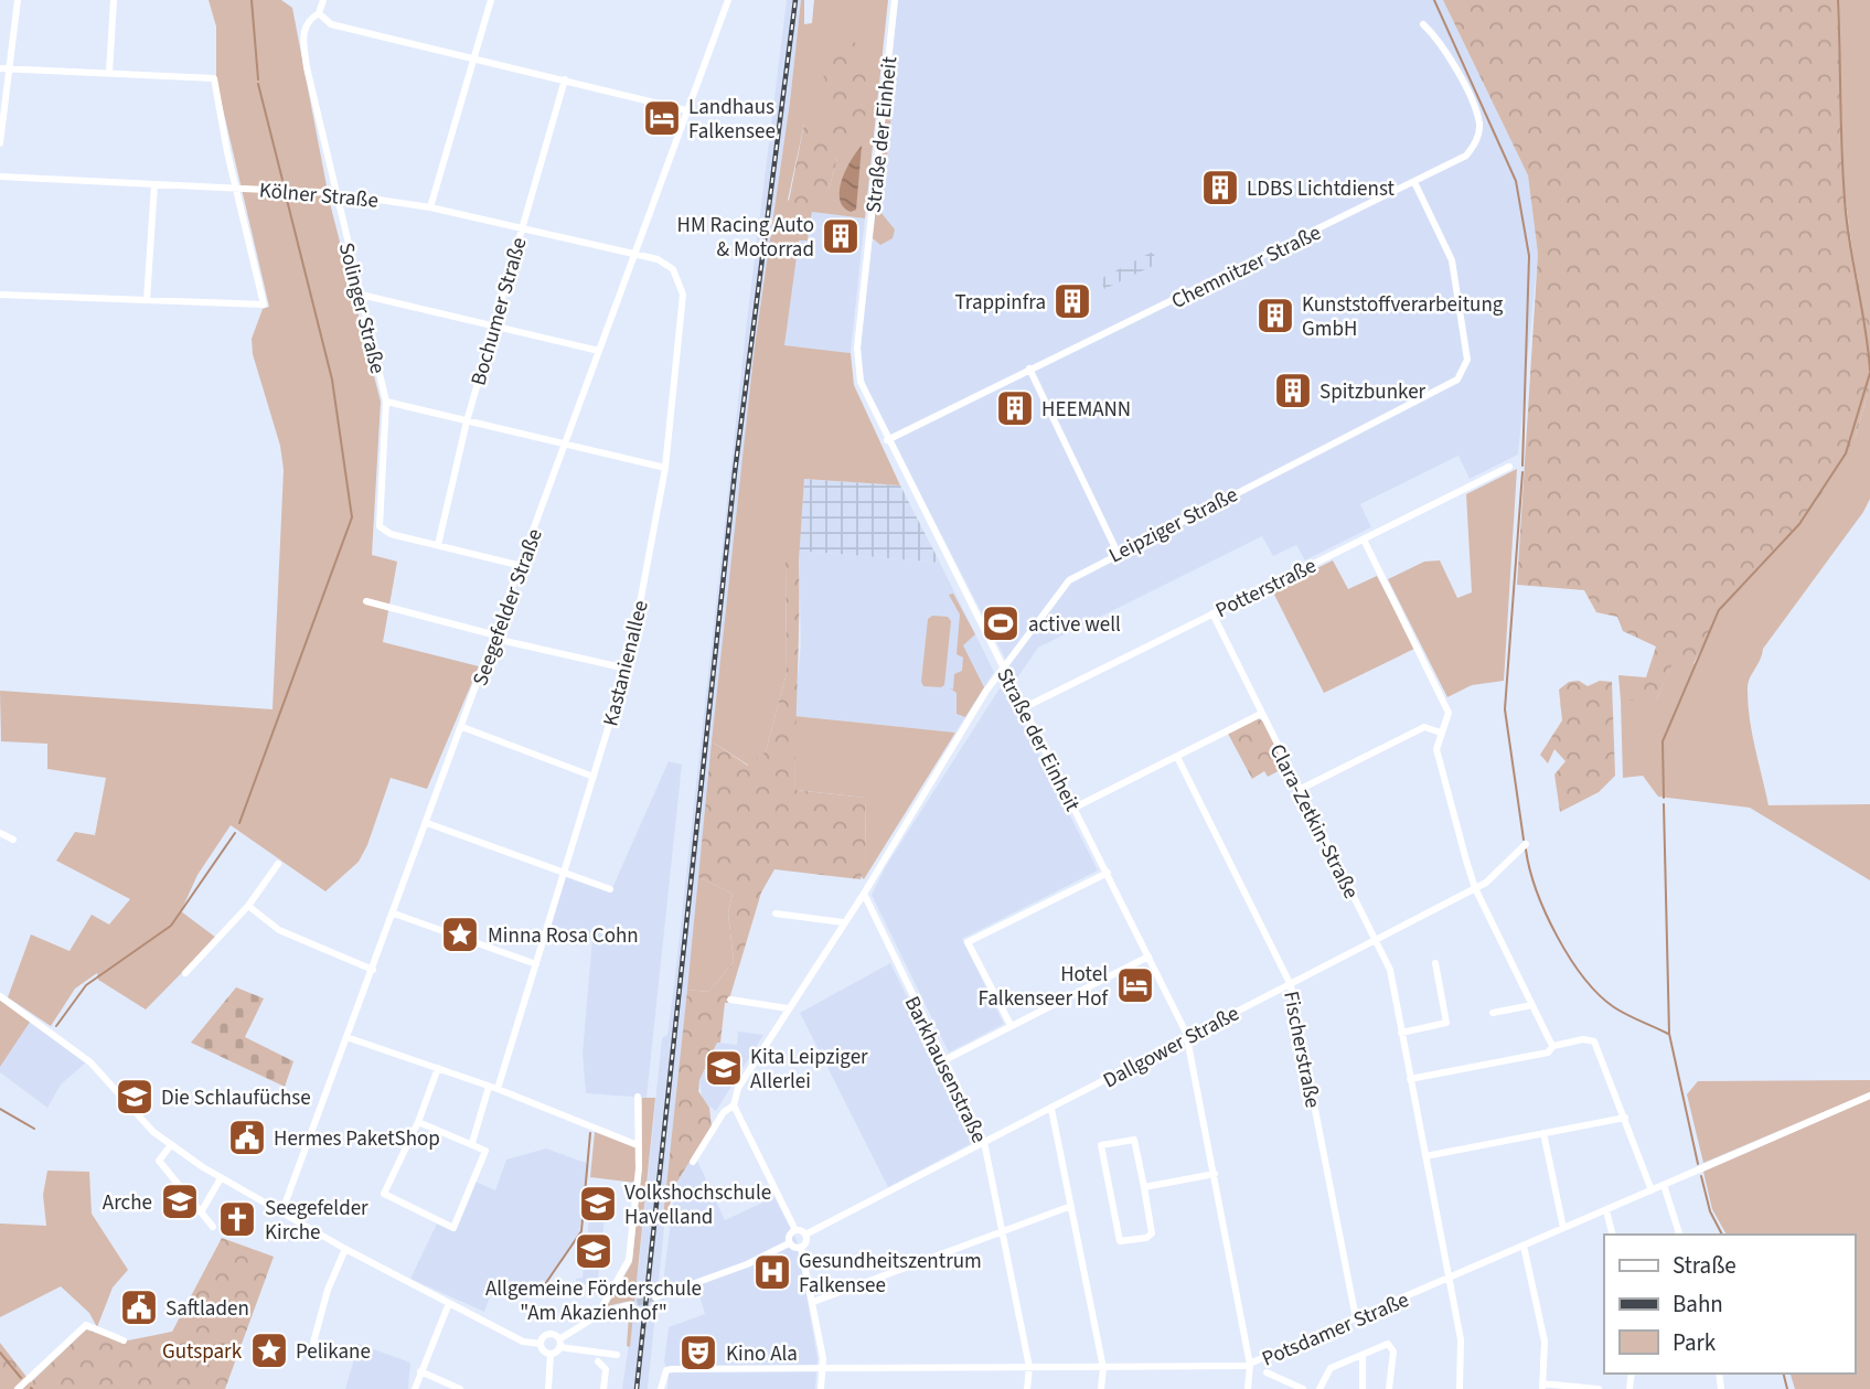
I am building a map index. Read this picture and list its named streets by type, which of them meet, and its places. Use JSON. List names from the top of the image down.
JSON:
{
  "streets": {
    "street": [
      "Straße der Einheit",
      "Kölner Straße",
      "Chemnitzer Straße",
      "Solinger Straße",
      "Bochumer Straße",
      "Leipziger Straße",
      "Potterstraße",
      "Seegefelder Straße",
      "Kastanienallee",
      "Clara-Zetkin-Straße",
      "Dallgower Straße",
      "Fischerstraße",
      "Barkhausenstraße",
      "Potsdamer Straße"
    ]
  },
  "crossings": [
    ["Straße der Einheit", "Chemnitzer Straße"],
    ["Straße der Einheit", "Leipziger Straße"],
    ["Straße der Einheit", "Potterstraße"],
    ["Straße der Einheit", "Dallgower Straße"],
    ["Straße der Einheit", "Potsdamer Straße"],
    ["Kölner Straße", "Solinger Straße"],
    ["Kölner Straße", "Bochumer Straße"],
    ["Kölner Straße", "Seegefelder Straße"],
    ["Kölner Straße", "Kastanienallee"],
    ["Chemnitzer Straße", "Leipziger Straße"],
    ["Solinger Straße", "Bochumer Straße"],
    ["Leipziger Straße", "Barkhausenstraße"],
    ["Potterstraße", "Clara-Zetkin-Straße"],
    ["Seegefelder Straße", "Kastanienallee"],
    ["Clara-Zetkin-Straße", "Dallgower Straße"],
    ["Clara-Zetkin-Straße", "Potsdamer Straße"],
    ["Dallgower Straße", "Fischerstraße"],
    ["Dallgower Straße", "Barkhausenstraße"],
    ["Fischerstraße", "Potsdamer Straße"],
    ["Barkhausenstraße", "Potsdamer Straße"]
  ],
  "parks": ["Gutspark"],
  "places": {
    "hotel": ["Landhaus Falkensee", "Hotel Falkenseer Hof"],
    "building": [
      "LDBS Lichtdienst",
      "HM Racing Auto & Motorrad",
      "Trappinfra",
      "Kunststoffverarbeitung GmbH",
      "Spitzbunker",
      "HEEMANN"
    ],
    "sports": ["active well"],
    "place": ["Minna Rosa Cohn", "Pelikane"],
    "school or university": [
      "Kita Leipziger Allerlei",
      "Die Schlaufüchse",
      "Arche",
      "Volkshochschule Havelland",
      "Allgemeine Förderschule \"Am Akazienhof\""
    ],
    "public building": ["Hermes PaketShop", "Saftladen"],
    "church": ["Seegefelder Kirche"],
    "hospital": ["Gesundheitszentrum Falkensee"],
    "theatre": ["Kino Ala"]
  },
  "legend": ["Straße", "Bahn", "Park"]
}
